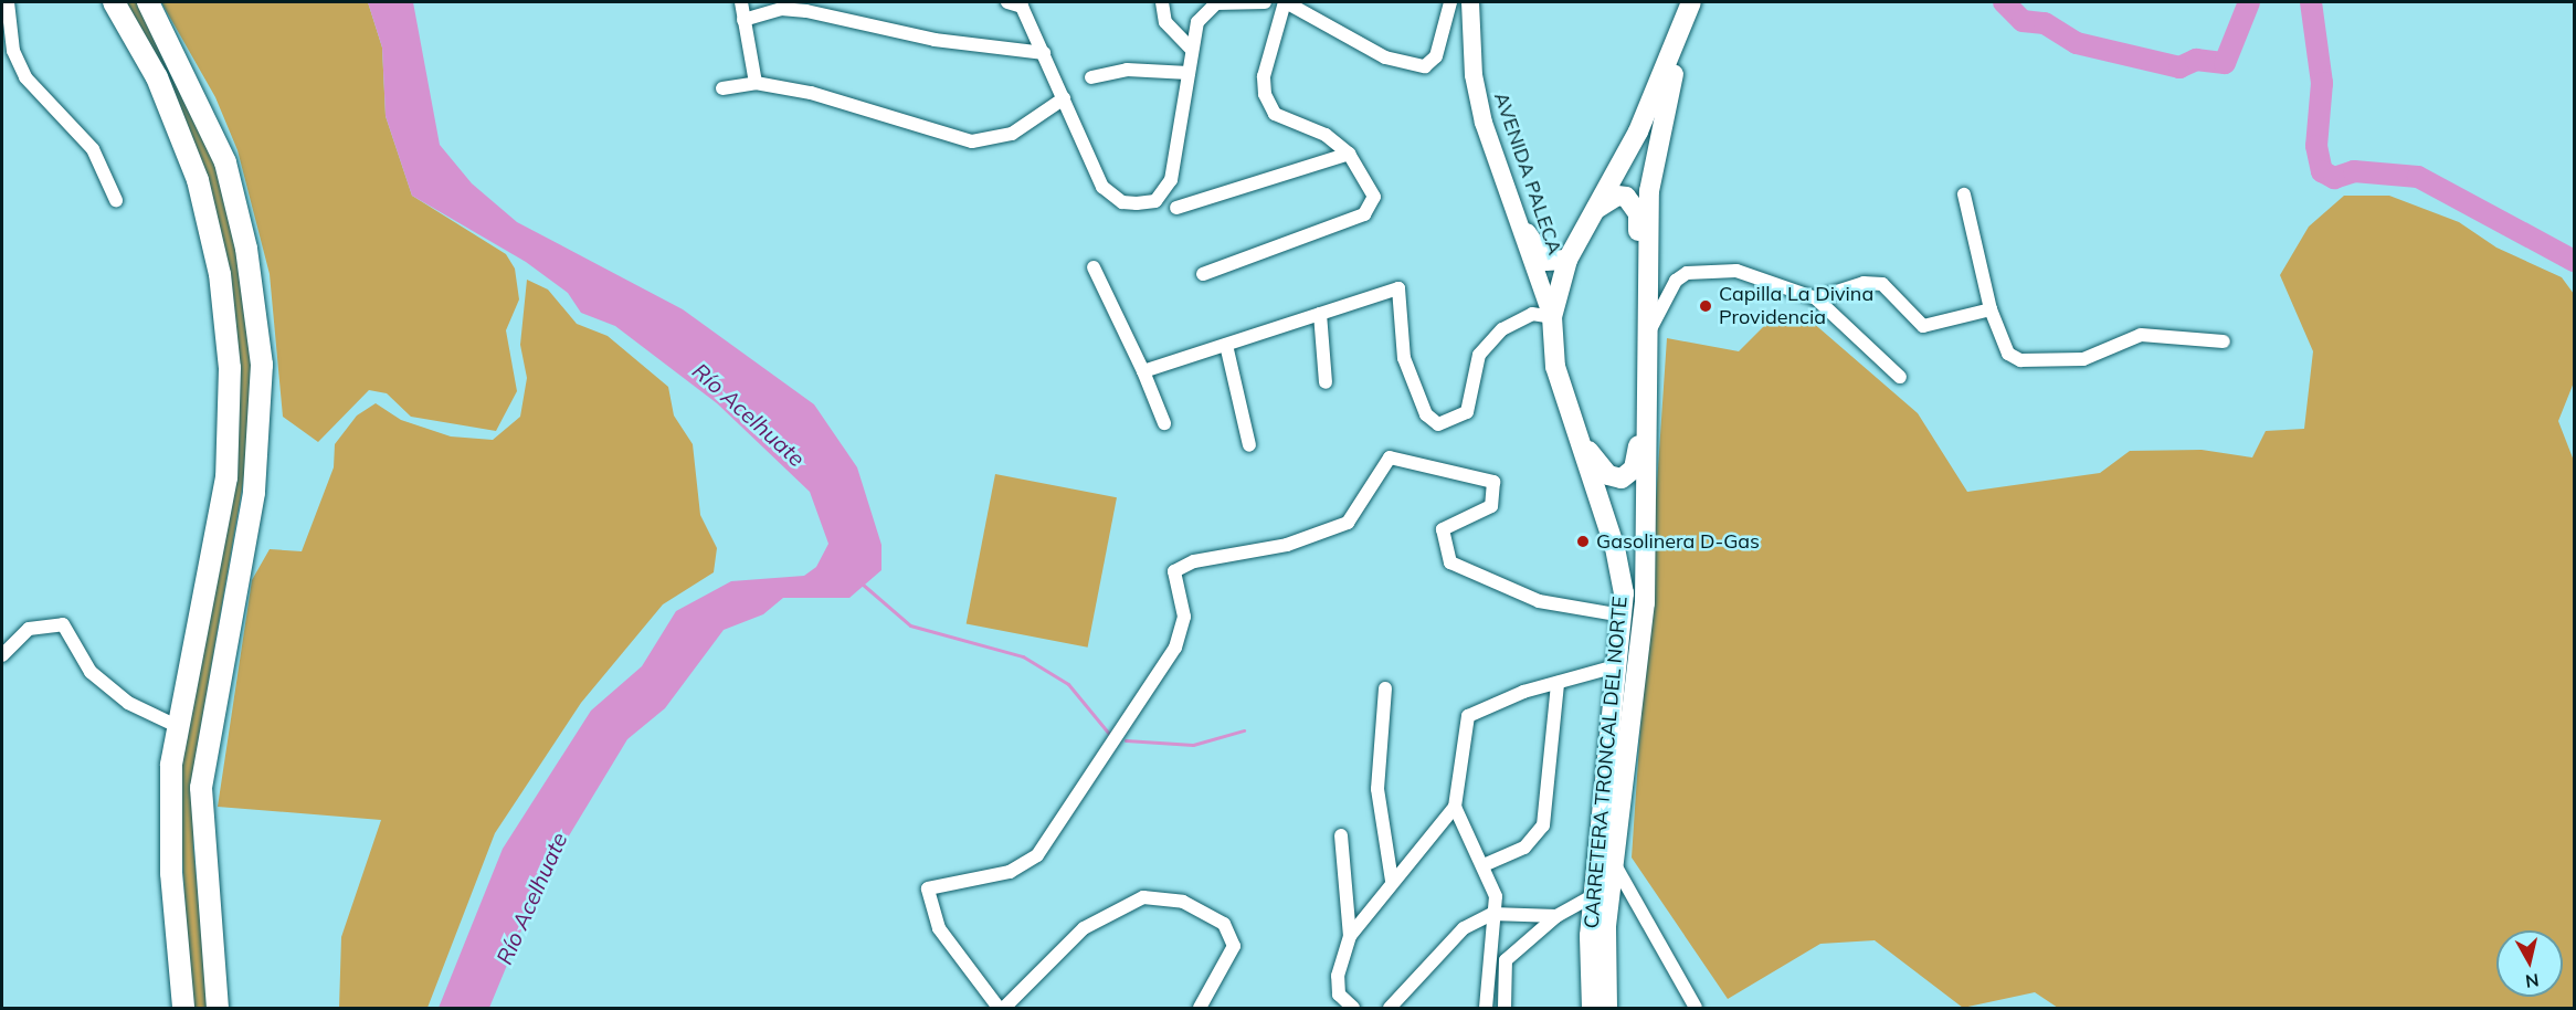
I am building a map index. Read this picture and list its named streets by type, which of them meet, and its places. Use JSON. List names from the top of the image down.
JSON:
{
  "streets": {
    "main road": ["AVENIDA PALECA", "CARRETERA TRONCAL DEL NORTE"]
  },
  "crossings": [
    ["AVENIDA PALECA", "CARRETERA TRONCAL DEL NORTE"]
  ],
  "water": ["Río Acelhuate"],
  "places": ["Capilla La Divina Providencia", "Gasolinera D-Gas"],
  "north": "bottom"
}
